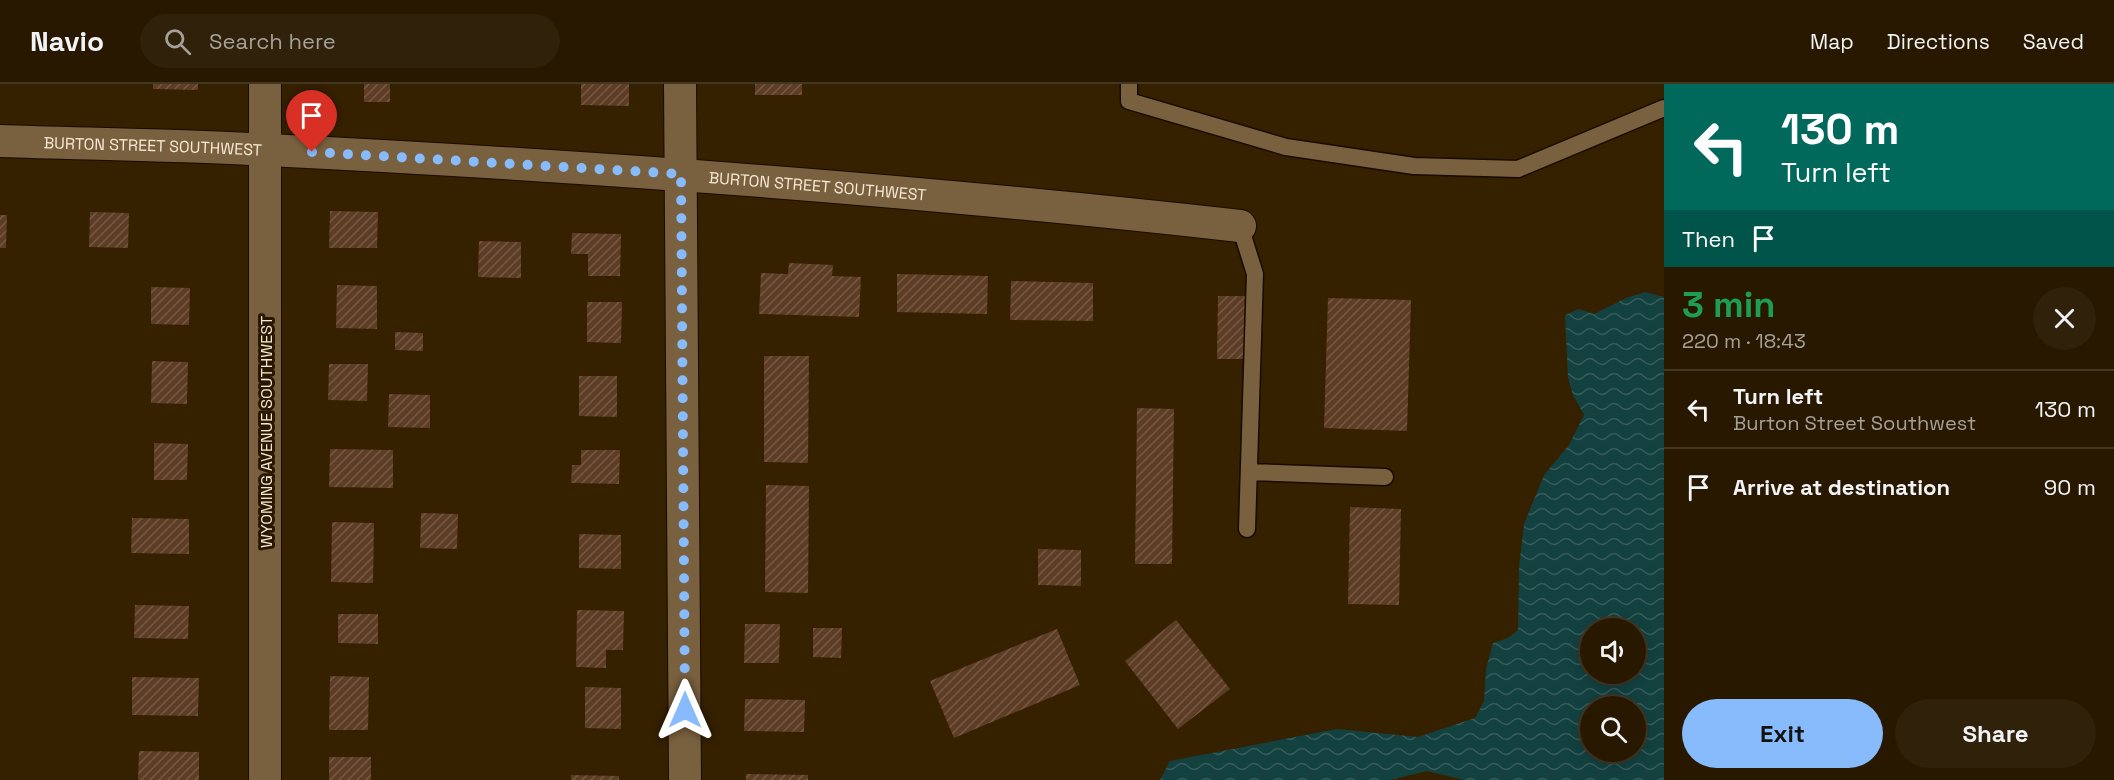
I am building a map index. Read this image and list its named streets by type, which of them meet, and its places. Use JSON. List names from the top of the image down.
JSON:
{
  "streets": {
    "street": ["BURTON STREET SOUTHWEST", "WYOMING AVENUE SOUTHWEST"]
  },
  "crossings": [
    ["BURTON STREET SOUTHWEST", "WYOMING AVENUE SOUTHWEST"]
  ],
  "page": {
    "header": "Navio",
    "search": "Search here",
    "nav": ["Map", "Directions", "Saved"],
    "turn": ["130 m", "Turn left"],
    "then": "Then",
    "heading": ["3 min", "220 m · 18:43"],
    "list": [
      {
        "name": "Turn left",
        "note": "Burton Street Southwest",
        "value": "130 m"
      },
      {
        "name": "Arrive at destination",
        "value": "90 m"
      }
    ],
    "buttons": ["Exit", "Share"]
  }
}
